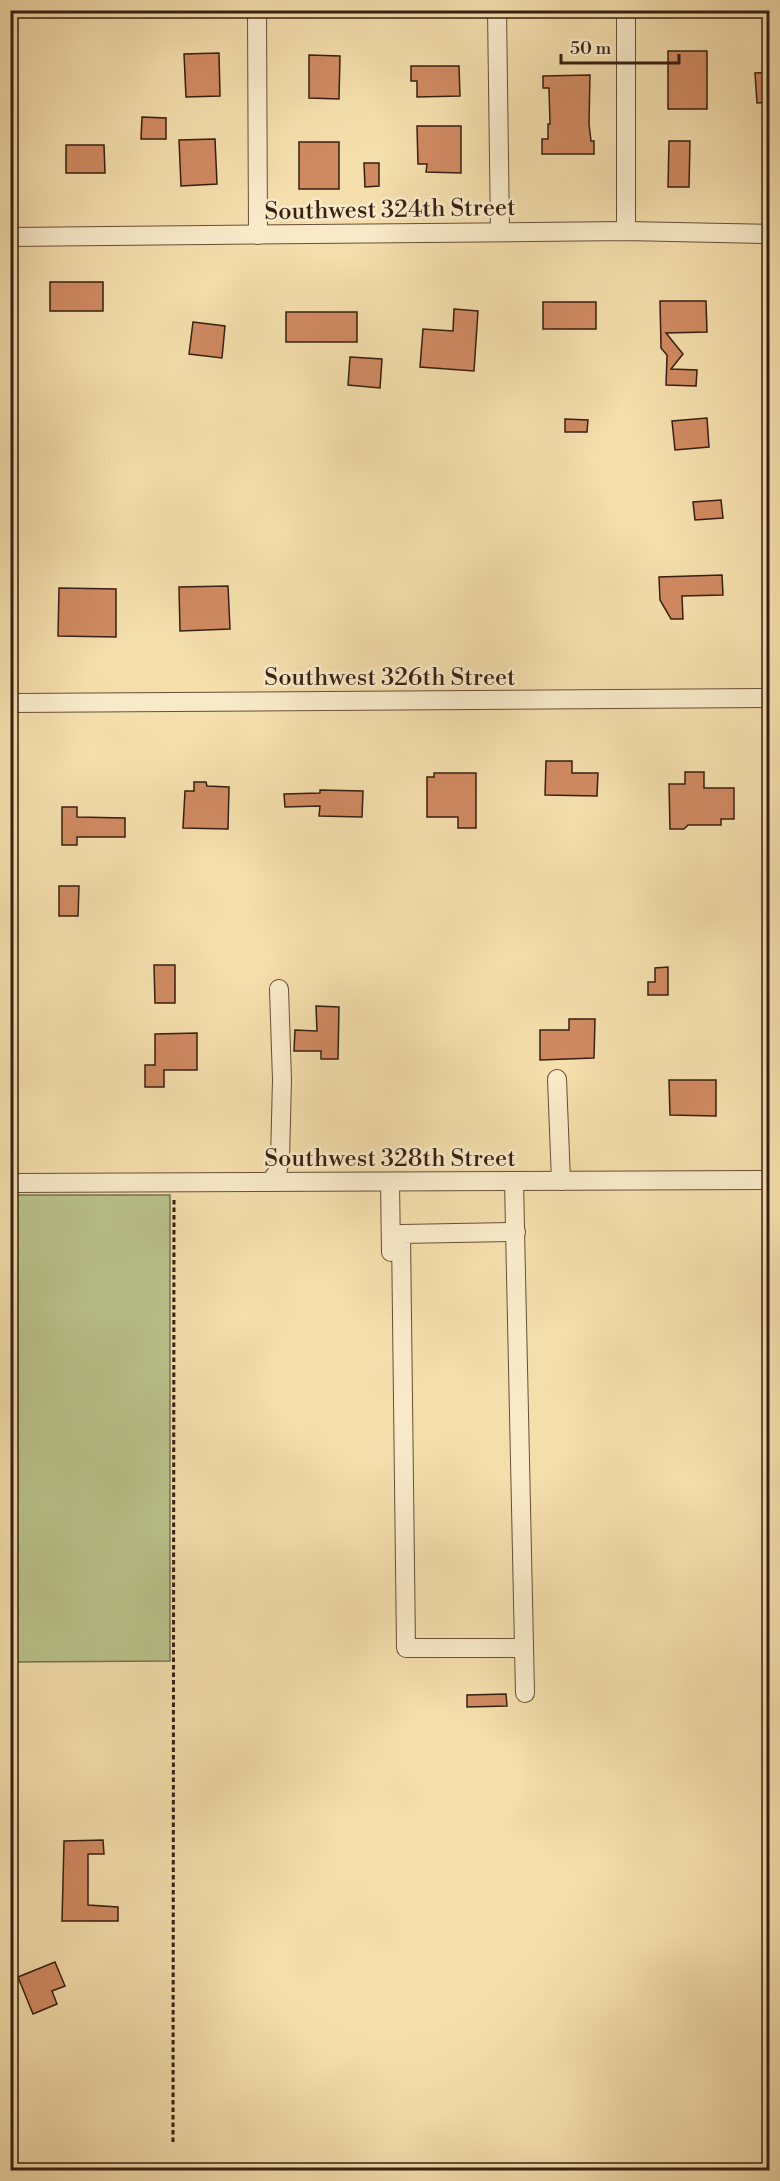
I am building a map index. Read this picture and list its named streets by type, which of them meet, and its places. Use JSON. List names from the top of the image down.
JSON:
{
  "streets": {
    "street": ["Southwest 324th Street", "Southwest 326th Street", "Southwest 328th Street"]
  },
  "scale_bar": "50 m"
}
